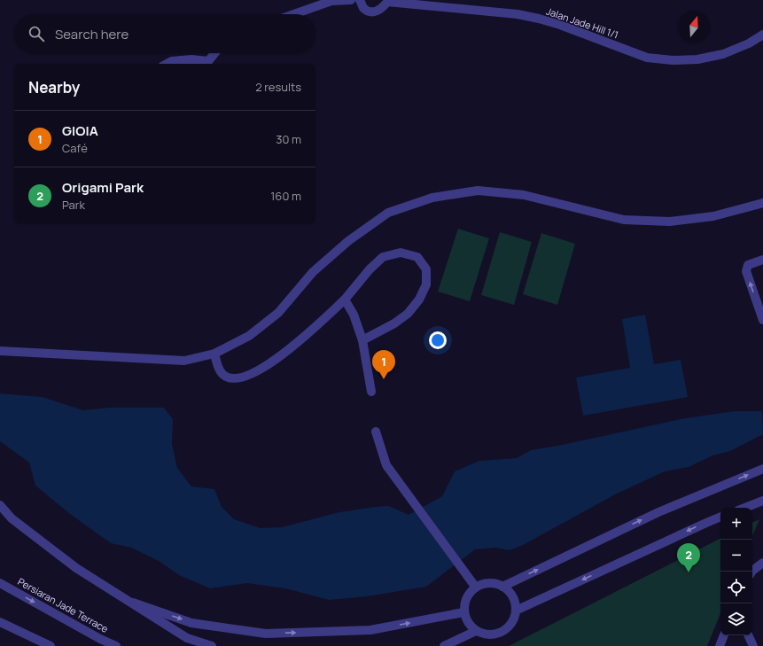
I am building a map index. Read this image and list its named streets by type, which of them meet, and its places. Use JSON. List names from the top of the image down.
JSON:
{
  "streets": {
    "street": ["Jalan Jade Hill 1/1", "Persiaran Jade Terrace"]
  },
  "north": "top",
  "page": {
    "search": "Search here",
    "heading": ["Nearby", "2 results"],
    "list": [
      {
        "mark": "1",
        "name": "GIOIA",
        "note": "Café",
        "value": "30 m"
      },
      {
        "mark": "2",
        "name": "Origami Park",
        "note": "Park",
        "value": "160 m"
      }
    ],
    "pins": ["1", "2"],
    "map_buttons": ["+", "−"]
  }
}
